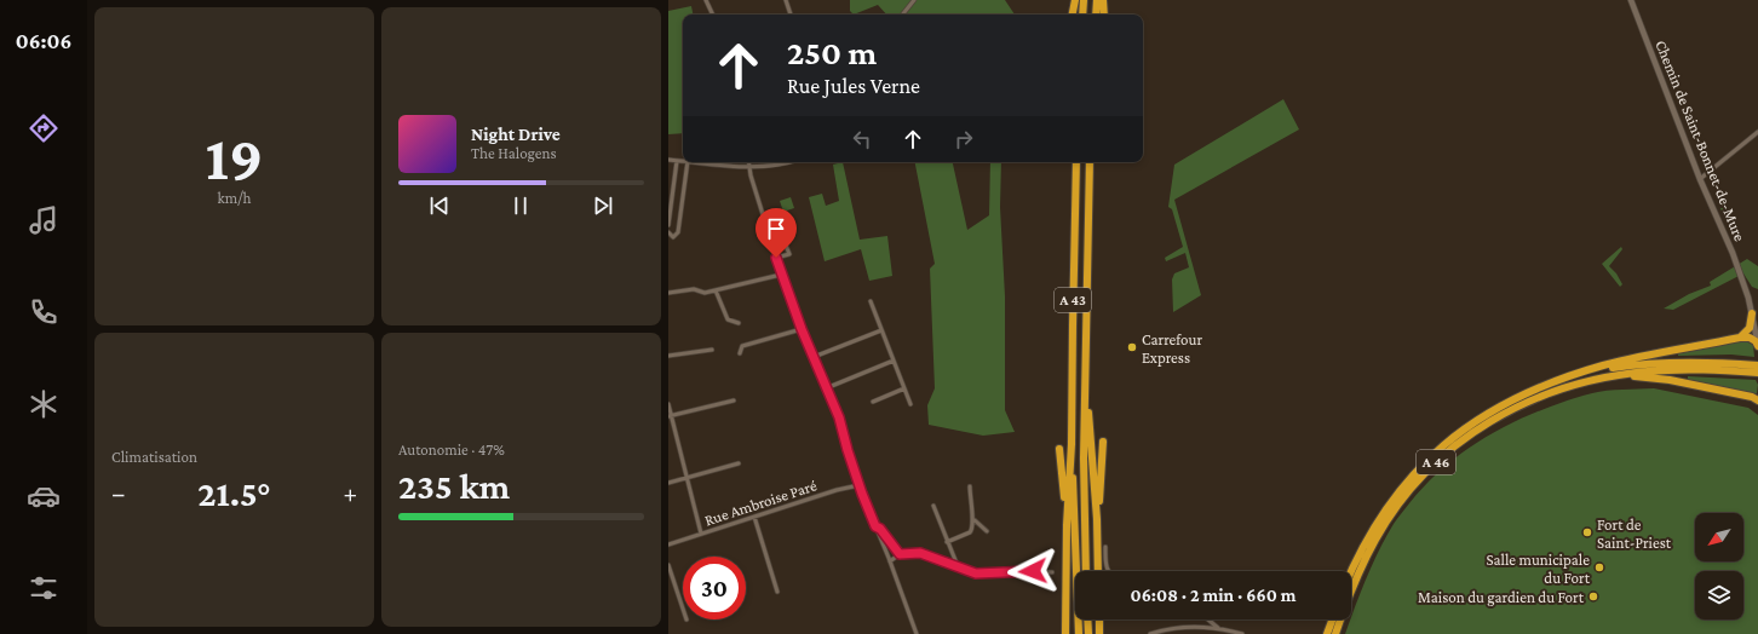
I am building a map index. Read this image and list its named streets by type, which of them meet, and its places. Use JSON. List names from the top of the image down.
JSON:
{
  "streets": {
    "highway": ["A 43", "A 46"],
    "street": ["Chemin de Saint-Bonnet-de-Mure", "Rue Ambroise Paré"]
  },
  "places": [
    "Carrefour Express",
    "Fort de Saint-Priest",
    "Salle municipale du Fort",
    "Maison du gardien du Fort"
  ],
  "north": "bottom left",
  "page": {
    "tabs": "06:06",
    "tile": [
      ["19", "km/h"],
      "Climatisation",
      ["Autonomie · 47%", "235 km"]
    ],
    "turn": ["250 m", "Rue Jules Verne"],
    "song": ["Night Drive", "The Halogens"],
    "heat": ["−", "21.5°", "+"],
    "limit": "30",
    "trip": "06:08 · 2 min · 660 m"
  }
}
